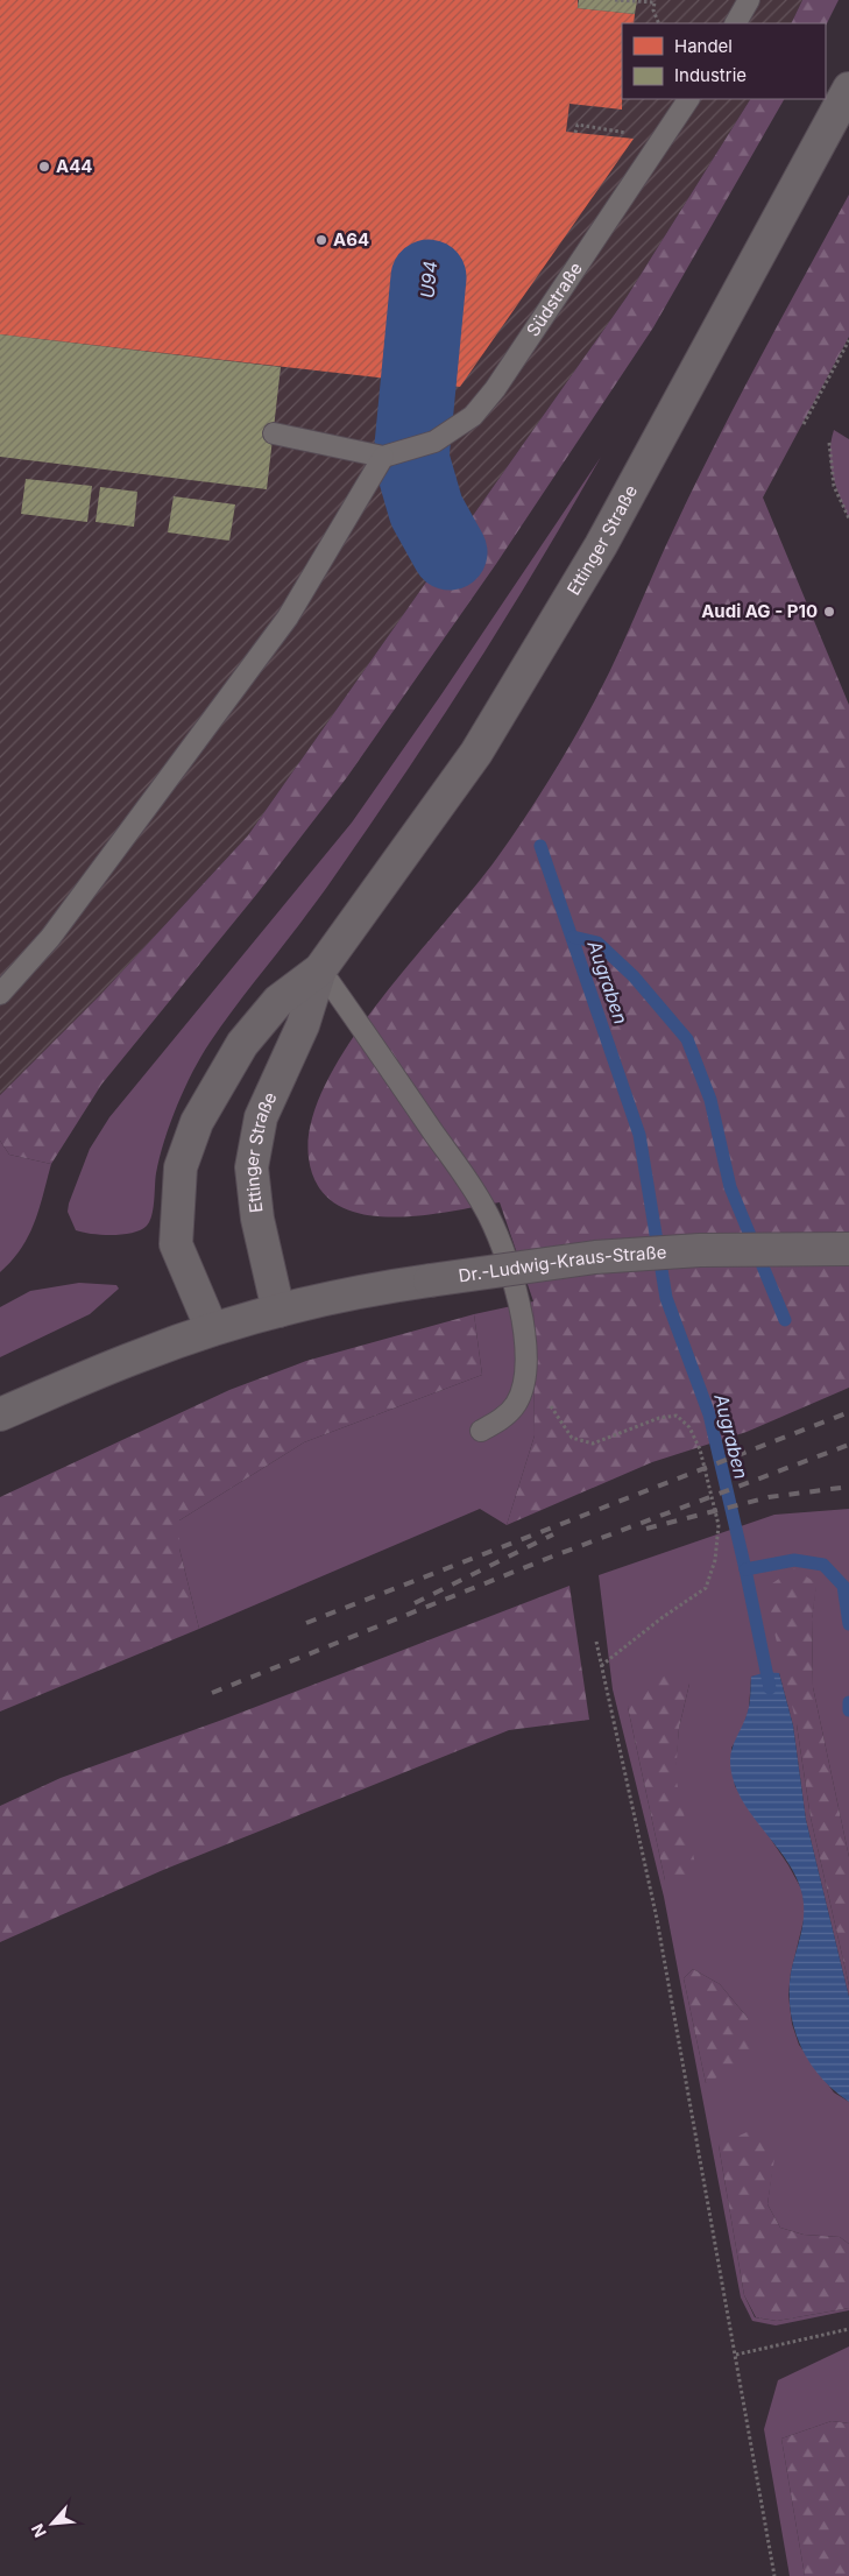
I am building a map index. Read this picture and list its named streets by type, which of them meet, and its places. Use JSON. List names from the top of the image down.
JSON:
{
  "streets": {
    "main road": ["Ettinger Straße", "Dr.-Ludwig-Kraus-Straße"],
    "lane": ["Südstraße"]
  },
  "crossings": [
    ["Ettinger Straße", "Dr.-Ludwig-Kraus-Straße"]
  ],
  "water": ["U94", "Augraben"],
  "places": ["A44", "A64", "Audi AG - P10"],
  "legend": ["Handel", "Industrie"],
  "north": "bottom left"
}
